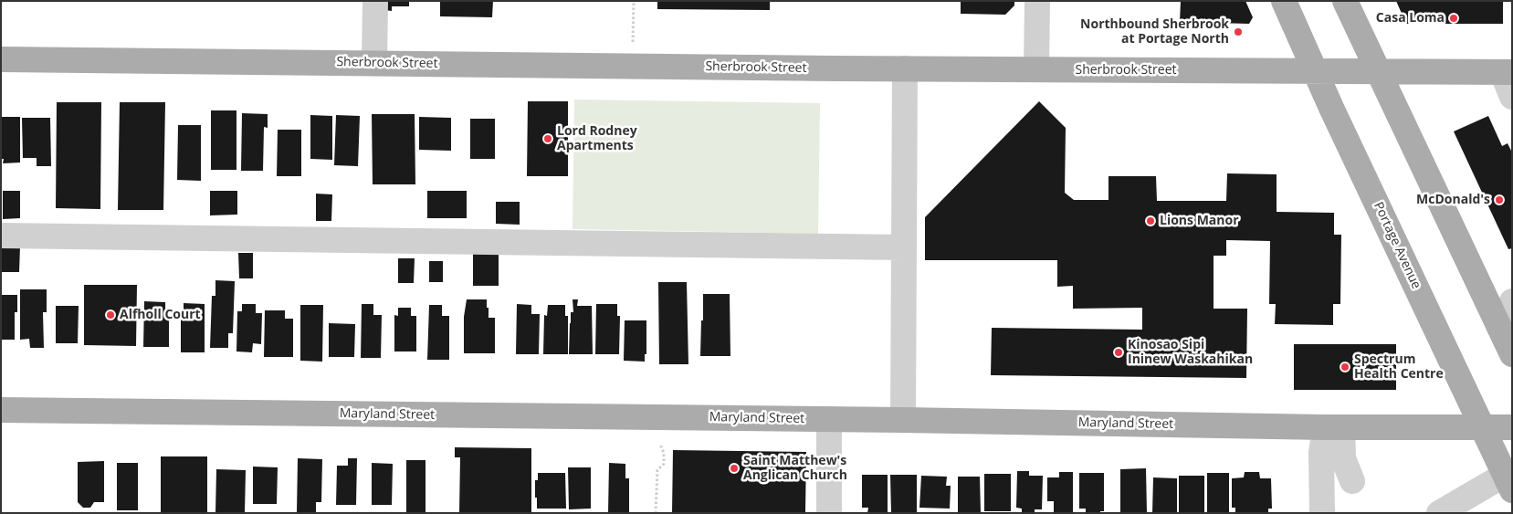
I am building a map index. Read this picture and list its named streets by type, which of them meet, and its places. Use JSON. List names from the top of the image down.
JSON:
{
  "streets": {
    "main road": ["Sherbrook Street", "Portage Avenue", "Maryland Street"]
  },
  "crossings": [
    ["Sherbrook Street", "Portage Avenue"],
    ["Portage Avenue", "Maryland Street"]
  ],
  "places": [
    "Casa Loma",
    "Northbound Sherbrook at Portage North",
    "Lord Rodney Apartments",
    "McDonald's",
    "Lions Manor",
    "Alfholl Court",
    "Kinosao Sipi Ininew Waskahikan",
    "Spectrum Health Centre",
    "Saint Matthew's Anglican Church"
  ]
}
